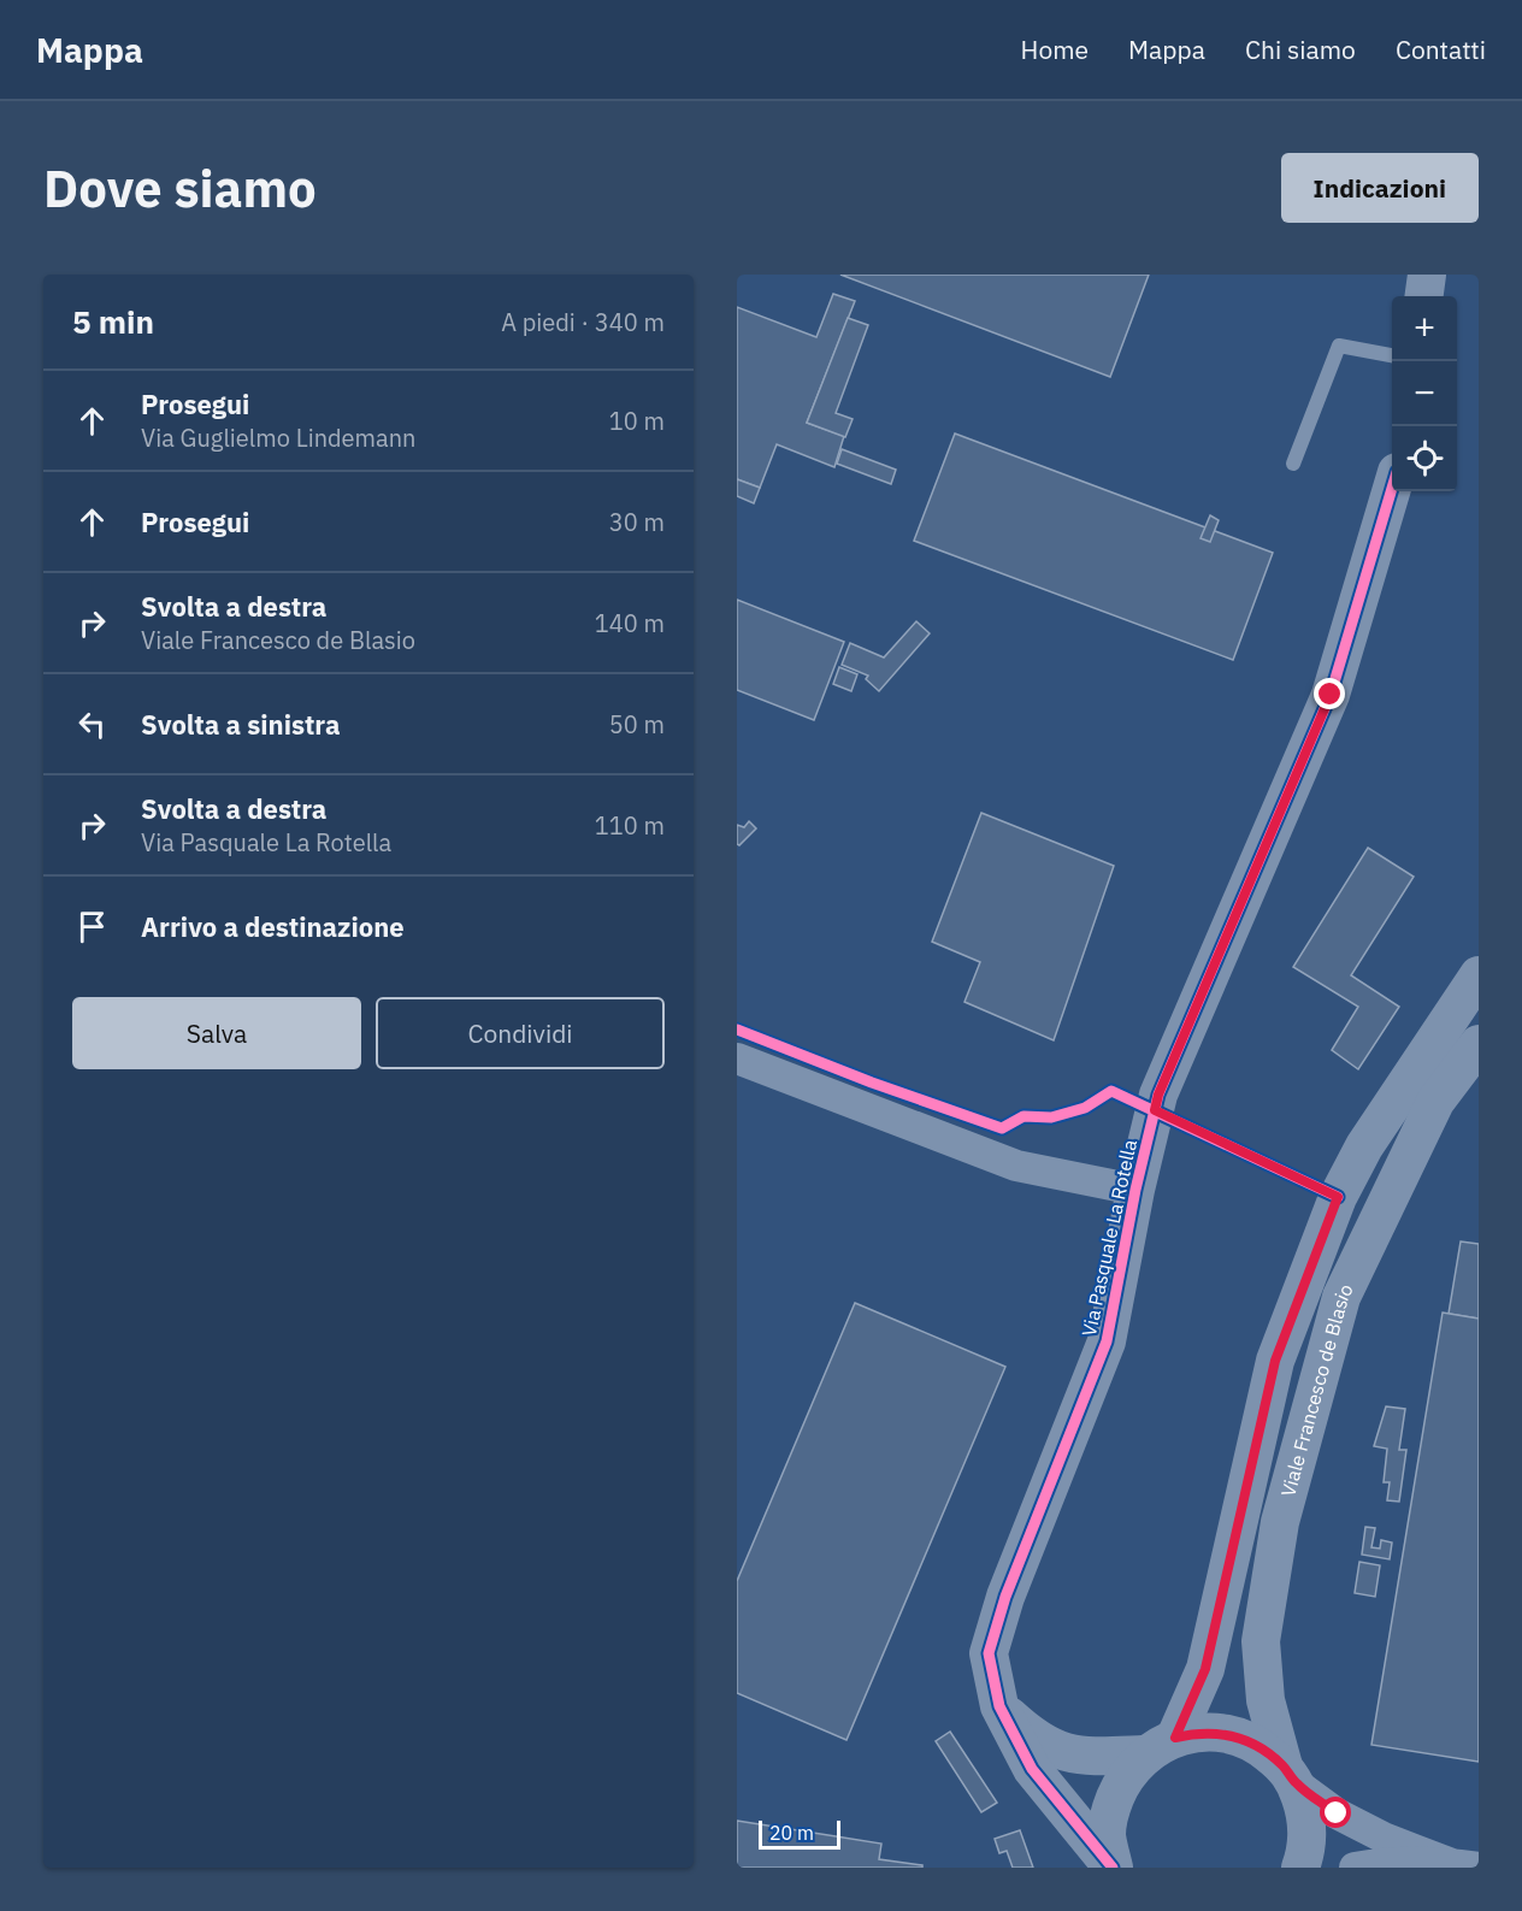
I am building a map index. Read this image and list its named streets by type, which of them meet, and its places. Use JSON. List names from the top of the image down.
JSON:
{
  "streets": {
    "street": ["Via Pasquale La Rotella", "Viale Francesco de Blasio"]
  },
  "crossings": [
    ["Via Pasquale La Rotella", "Viale Francesco de Blasio"]
  ],
  "scale_bar": "20 m",
  "page": {
    "header": "Mappa",
    "nav": [
      "Home",
      "Mappa",
      "Chi siamo",
      "Contatti"
    ],
    "buttons": [
      "Indicazioni",
      ["Salva", "Condividi"]
    ],
    "title": "Dove siamo",
    "heading": ["5 min", "A piedi · 340 m"],
    "map_buttons": ["+", "−"],
    "list": [
      ["Prosegui", "Via Guglielmo Lindemann", "10 m"],
      ["Prosegui", "30 m"],
      ["Svolta a destra", "Viale Francesco de Blasio", "140 m"],
      ["Svolta a sinistra", "50 m"],
      ["Svolta a destra", "Via Pasquale La Rotella", "110 m"],
      "Arrivo a destinazione"
    ],
    "scale": "20 m"
  }
}
